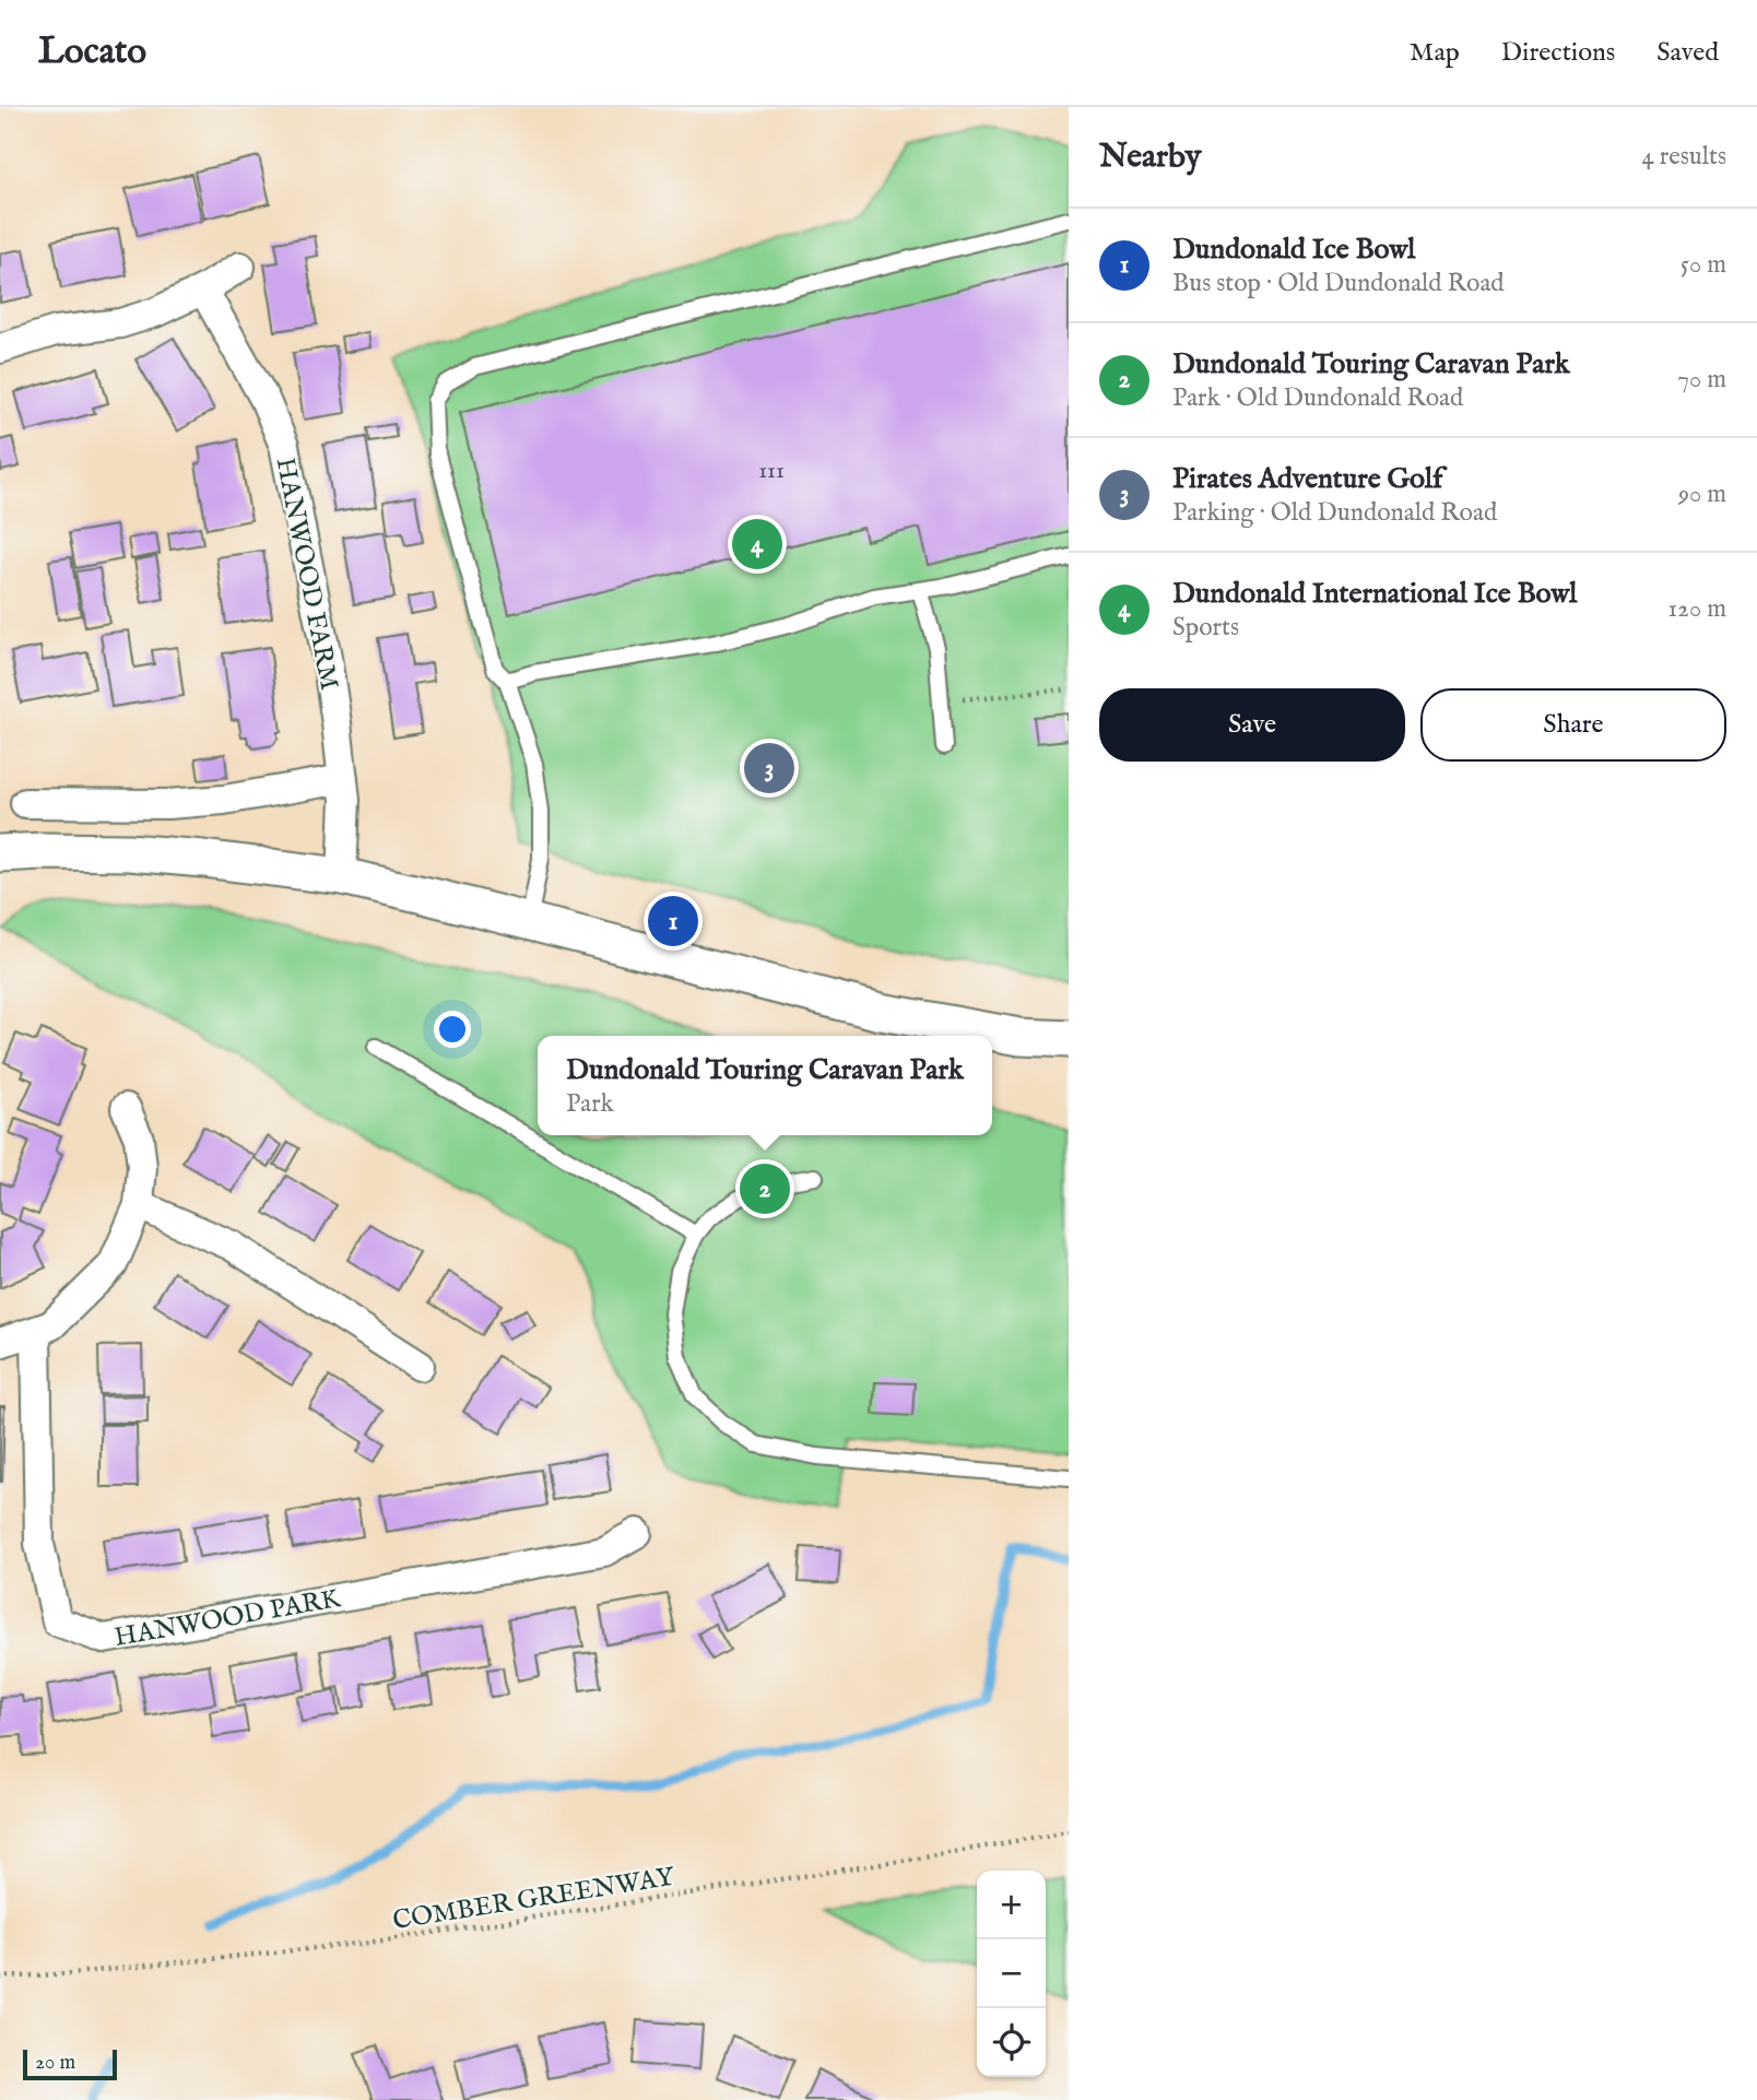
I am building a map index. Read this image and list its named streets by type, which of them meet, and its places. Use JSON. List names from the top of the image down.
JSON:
{
  "streets": {
    "street": ["HANWOOD FARM", "HANWOOD PARK"],
    "path": ["COMBER GREENWAY"]
  },
  "house_numbers": ["111"],
  "scale_bar": "20 m",
  "page": {
    "header": "Locato",
    "nav": ["Map", "Directions", "Saved"],
    "heading": ["Nearby", "4 results"],
    "list": [
      {
        "mark": "1",
        "name": "Dundonald Ice Bowl",
        "note": "Bus stop · Old Dundonald Road",
        "value": "50 m"
      },
      {
        "mark": "2",
        "name": "Dundonald Touring Caravan Park",
        "note": "Park · Old Dundonald Road",
        "value": "70 m"
      },
      {
        "mark": "3",
        "name": "Pirates Adventure Golf",
        "note": "Parking · Old Dundonald Road",
        "value": "90 m"
      },
      {
        "mark": "4",
        "name": "Dundonald International Ice Bowl",
        "note": "Sports",
        "value": "120 m"
      }
    ],
    "pins": [
      "4",
      "3",
      "1",
      "2"
    ],
    "buttons": ["Save", "Share"],
    "popup": ["Dundonald Touring Caravan Park", "Park"],
    "map_buttons": ["+", "−"],
    "scale": "20 m"
  }
}
